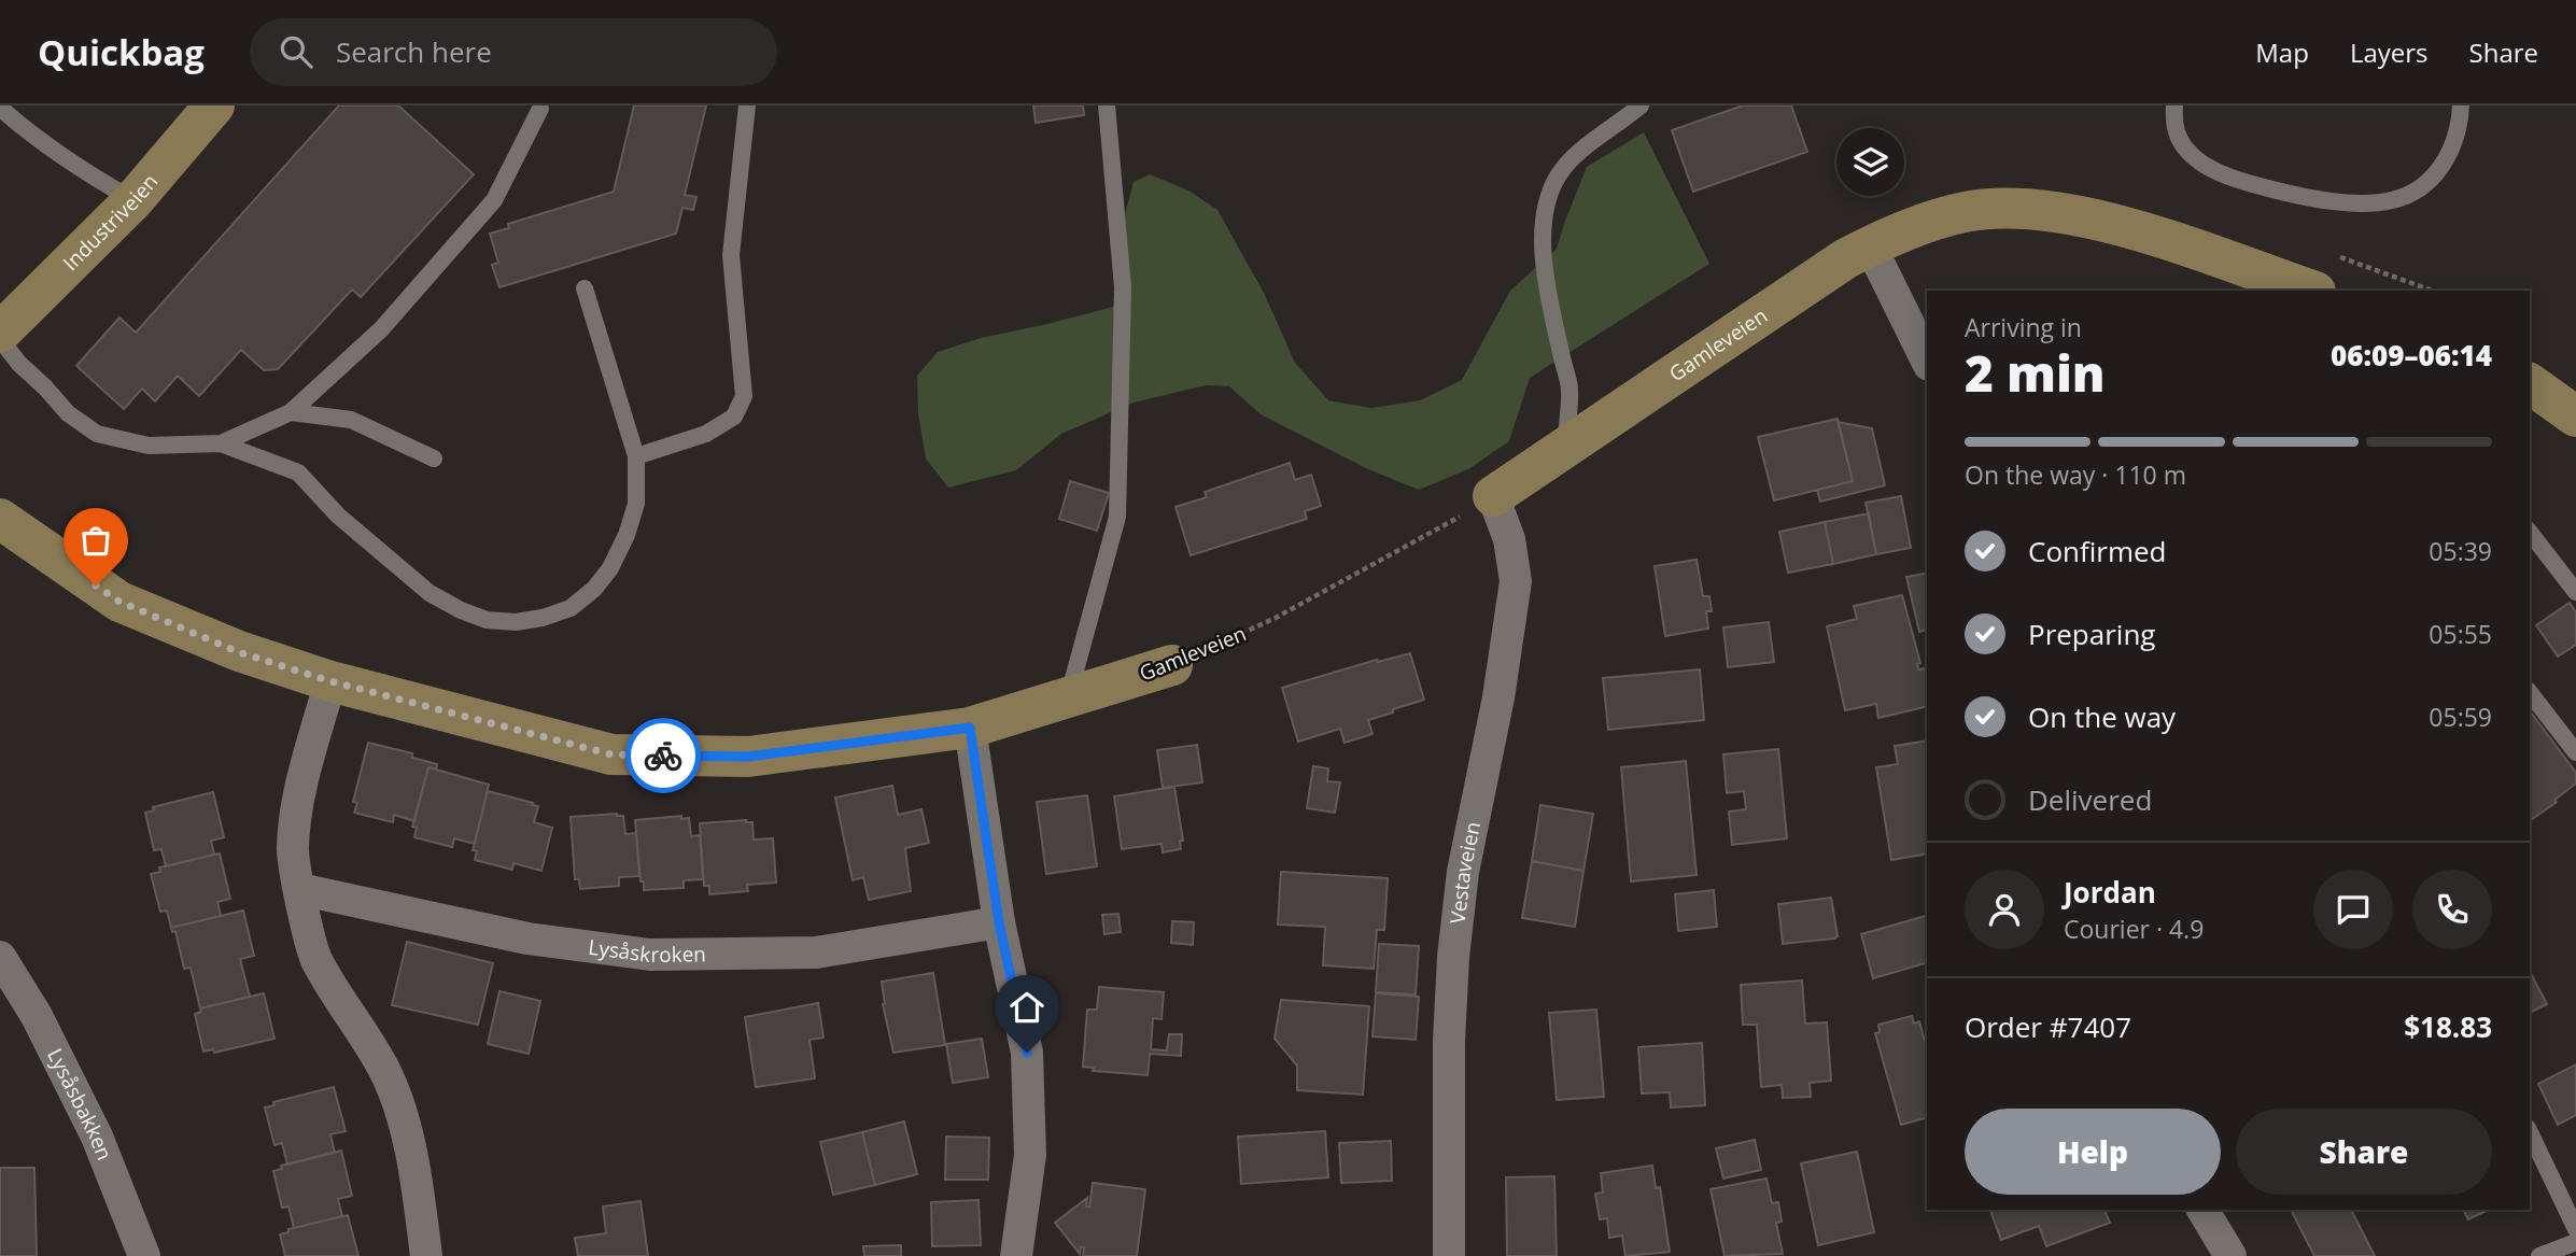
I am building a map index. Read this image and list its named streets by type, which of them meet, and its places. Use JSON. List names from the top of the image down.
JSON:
{
  "streets": {
    "street": [
      "Industriveien",
      "Gamleveien",
      "Vestaveien",
      "Lysåskroken",
      "Lysåsbakken"
    ]
  },
  "crossings": [
    ["Gamleveien", "Vestaveien"]
  ],
  "page": {
    "header": "Quickbag",
    "search": "Search here",
    "nav": ["Map", "Layers", "Share"],
    "heading": ["2 min", "Arriving in", "06:09–06:14"],
    "panel": [
      "Jordan",
      "Courier · 4.9",
      "Order #7407",
      "$18.83"
    ],
    "bar": "On the way · 110 m",
    "list": [
      ["Confirmed", "05:39"],
      ["Preparing", "05:55"],
      ["On the way", "05:59"],
      "Delivered"
    ],
    "buttons": ["Help", "Share"]
  }
}
